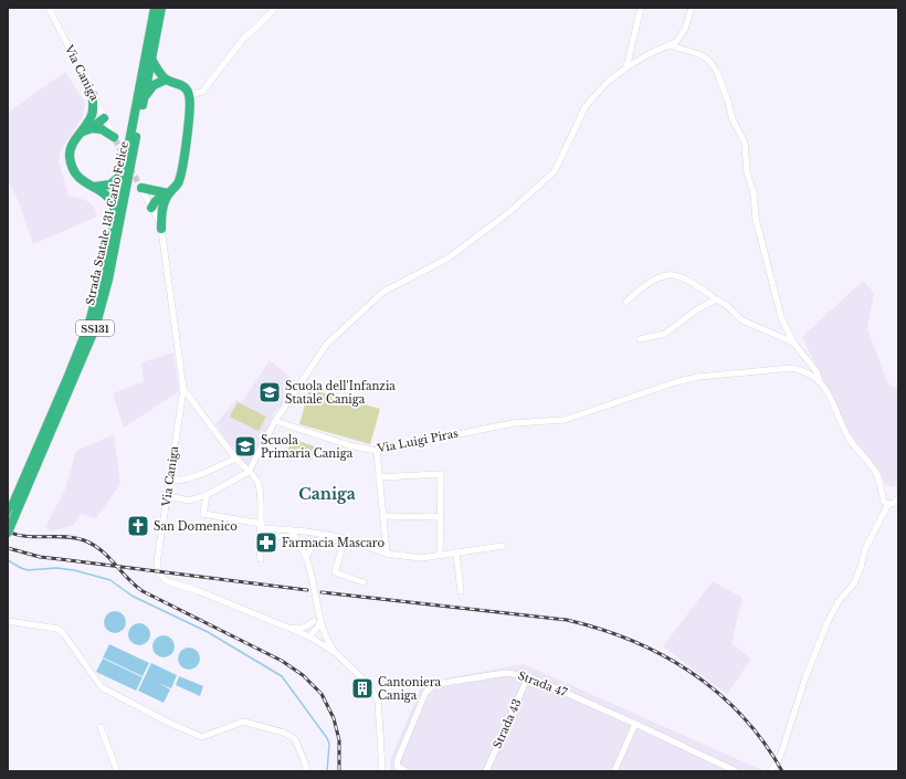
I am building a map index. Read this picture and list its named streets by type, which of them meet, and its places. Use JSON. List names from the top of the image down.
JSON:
{
  "streets": {
    "highway": ["Strada Statale 131 Carlo Felice", "SS131"],
    "street": [
      "Via Caniga",
      "Via Luigi Piras",
      "Strada 47",
      "Strada 43"
    ]
  },
  "crossings": [
    ["Strada 47", "Strada 43"]
  ],
  "districts": ["Caniga"],
  "places": {
    "school or university": ["Scuola dell'Infanzia Statale Caniga", "Scuola Primaria Caniga"],
    "church": ["San Domenico"],
    "pharmacy": ["Farmacia Mascaro"],
    "building": ["Cantoniera Caniga"]
  }
}
